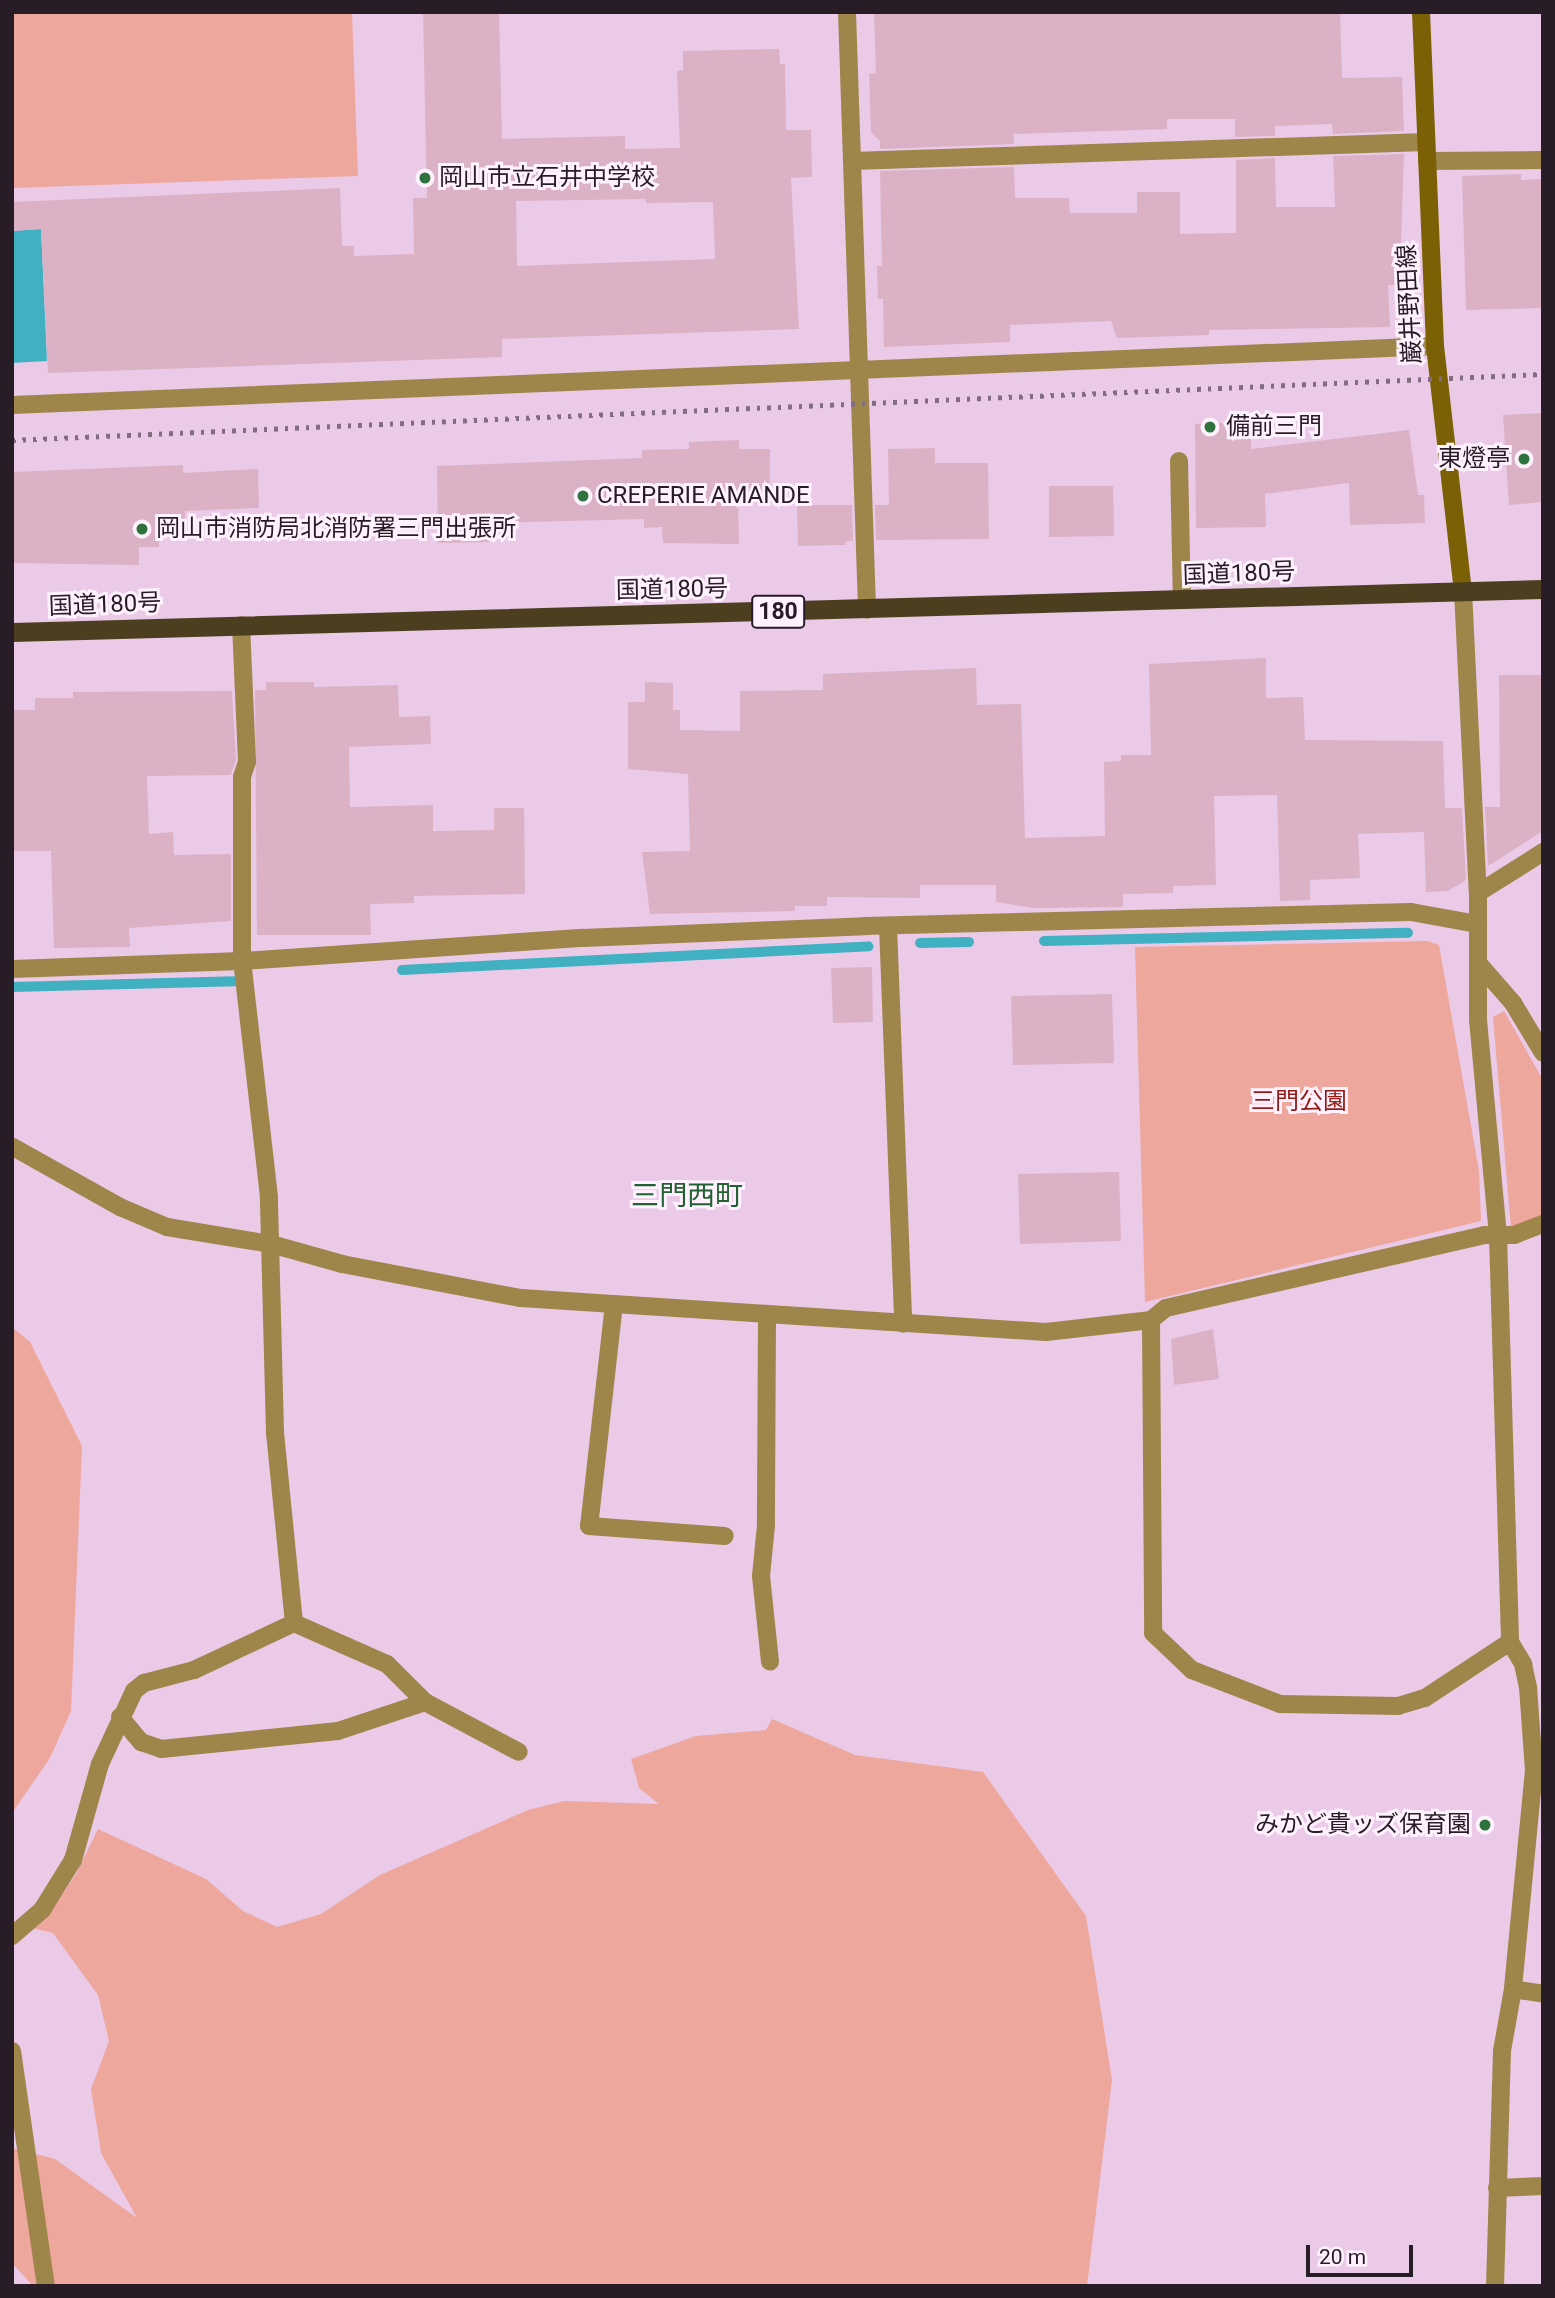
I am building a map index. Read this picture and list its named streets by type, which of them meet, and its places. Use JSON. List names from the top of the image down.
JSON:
{
  "streets": {
    "highway": ["国道180号", "180"],
    "main road": ["巌井野田線"]
  },
  "crossings": [
    ["巌井野田線", "国道180号"]
  ],
  "districts": ["三門西町"],
  "parks": ["三門公園"],
  "places": [
    "岡山市立石井中学校",
    "備前三門",
    "東燈亭",
    "CREPERIE AMANDE",
    "岡山市消防局北消防署三門出張所",
    "みかど貴ッズ保育園"
  ],
  "scale_bar": "20 m"
}
